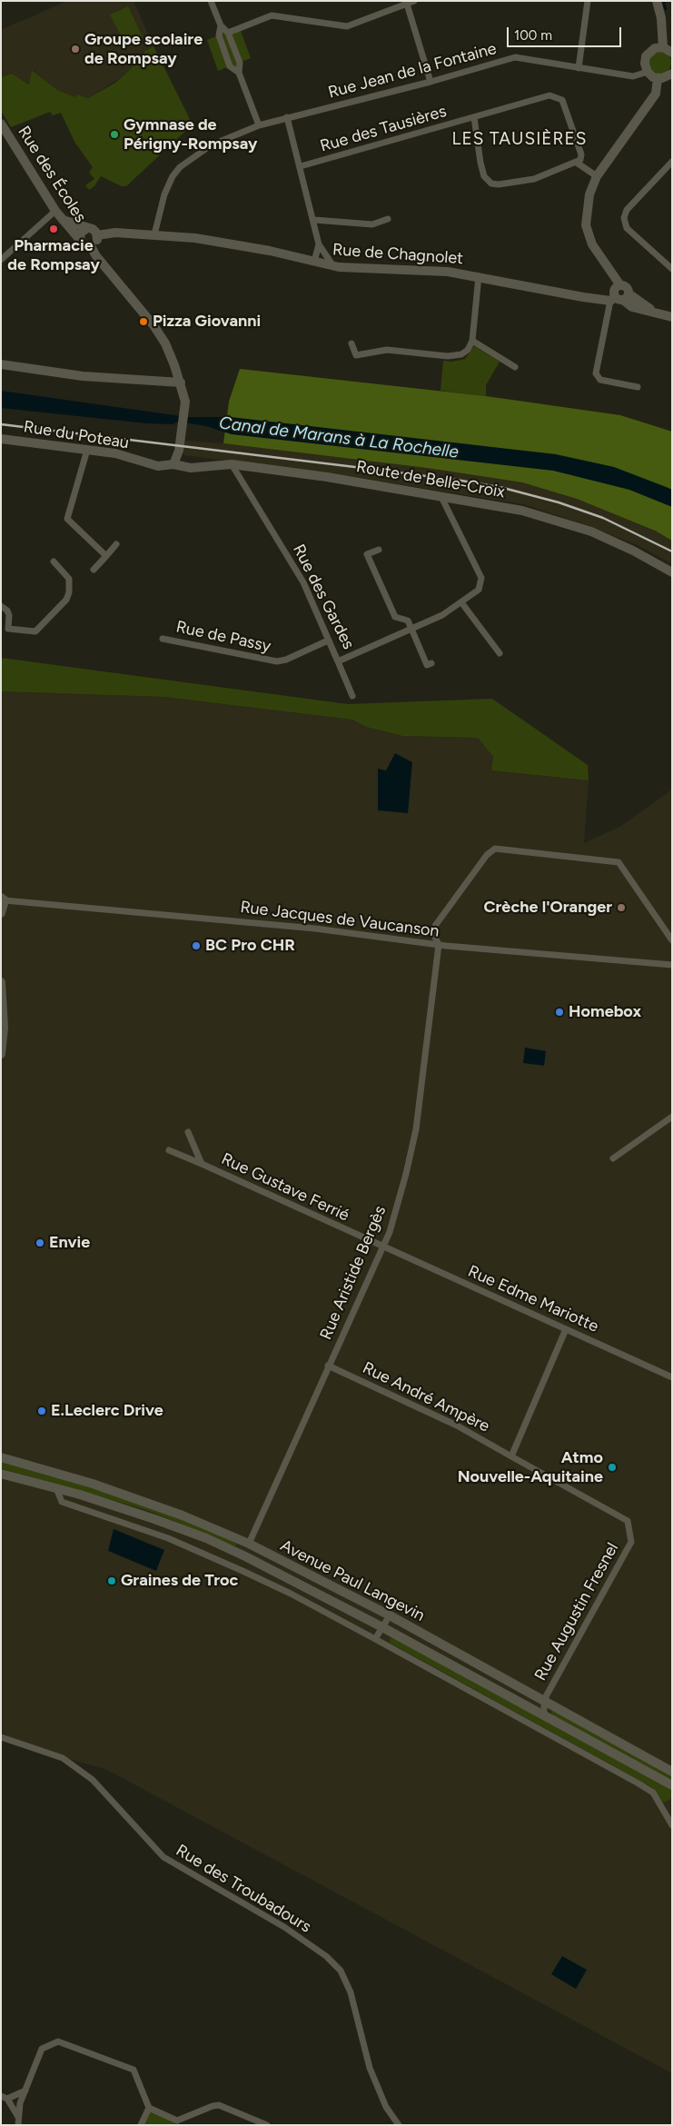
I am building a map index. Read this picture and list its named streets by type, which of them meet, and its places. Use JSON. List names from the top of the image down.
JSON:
{
  "streets": {
    "street": [
      "Rue Jean de la Fontaine",
      "Rue des Tausières",
      "Rue des Écoles",
      "Rue de Chagnolet",
      "Rue du Poteau",
      "Route de Belle-Croix",
      "Rue des Gardes",
      "Rue de Passy",
      "Rue Jacques de Vaucanson",
      "Rue Gustave Ferrié",
      "Rue Aristide Bergès",
      "Rue Edme Mariotte",
      "Rue André Ampère",
      "Avenue Paul Langevin",
      "Rue Augustin Fresnel",
      "Rue des Troubadours"
    ]
  },
  "crossings": [
    ["Rue Jean de la Fontaine", "Rue de Chagnolet"],
    ["Rue des Écoles", "Rue de Chagnolet"],
    ["Rue du Poteau", "Route de Belle-Croix"],
    ["Route de Belle-Croix", "Rue des Gardes"],
    ["Rue des Gardes", "Rue de Passy"],
    ["Rue Jacques de Vaucanson", "Rue Aristide Bergès"],
    ["Rue Gustave Ferrié", "Rue Aristide Bergès"],
    ["Rue Gustave Ferrié", "Rue Edme Mariotte"],
    ["Rue Aristide Bergès", "Rue Edme Mariotte"],
    ["Rue Aristide Bergès", "Rue André Ampère"],
    ["Rue Aristide Bergès", "Avenue Paul Langevin"],
    ["Rue André Ampère", "Rue Augustin Fresnel"],
    ["Avenue Paul Langevin", "Rue Augustin Fresnel"]
  ],
  "districts": ["LES TAUSIÈRES"],
  "water": ["Canal de Marans à La Rochelle"],
  "places": [
    "Groupe scolaire de Rompsay",
    "Gymnase de Périgny-Rompsay",
    "Pharmacie de Rompsay",
    "Pizza Giovanni",
    "Crèche l'Oranger",
    "BC Pro CHR",
    "Homebox",
    "Envie",
    "E.Leclerc Drive",
    "Atmo Nouvelle-Aquitaine",
    "Graines de Troc"
  ],
  "scale_bar": "100 m"
}
